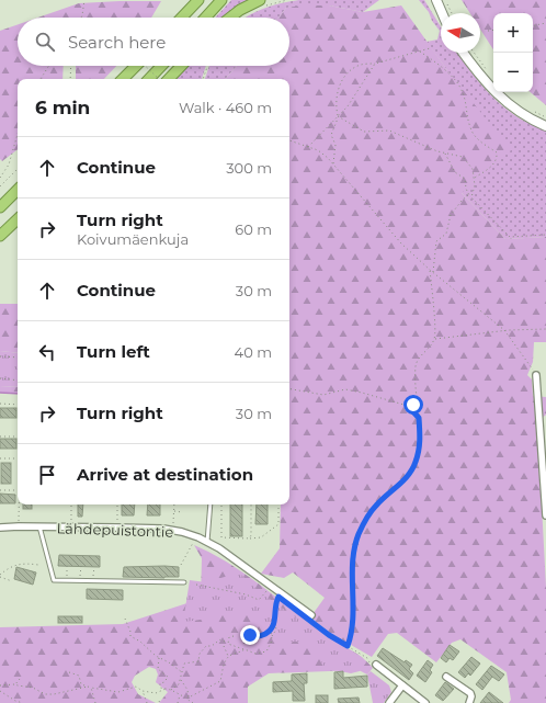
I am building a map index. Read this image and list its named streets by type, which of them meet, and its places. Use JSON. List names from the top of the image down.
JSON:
{
  "streets": {
    "street": ["Lähdepuistontie"]
  },
  "north": "left",
  "page": {
    "map_buttons": ["+", "−"],
    "search": "Search here",
    "heading": ["6 min", "Walk · 460 m"],
    "list": [
      ["Continue", "300 m"],
      ["Turn right", "Koivumäenkuja", "60 m"],
      ["Continue", "30 m"],
      ["Turn left", "40 m"],
      ["Turn right", "30 m"],
      "Arrive at destination"
    ]
  }
}
